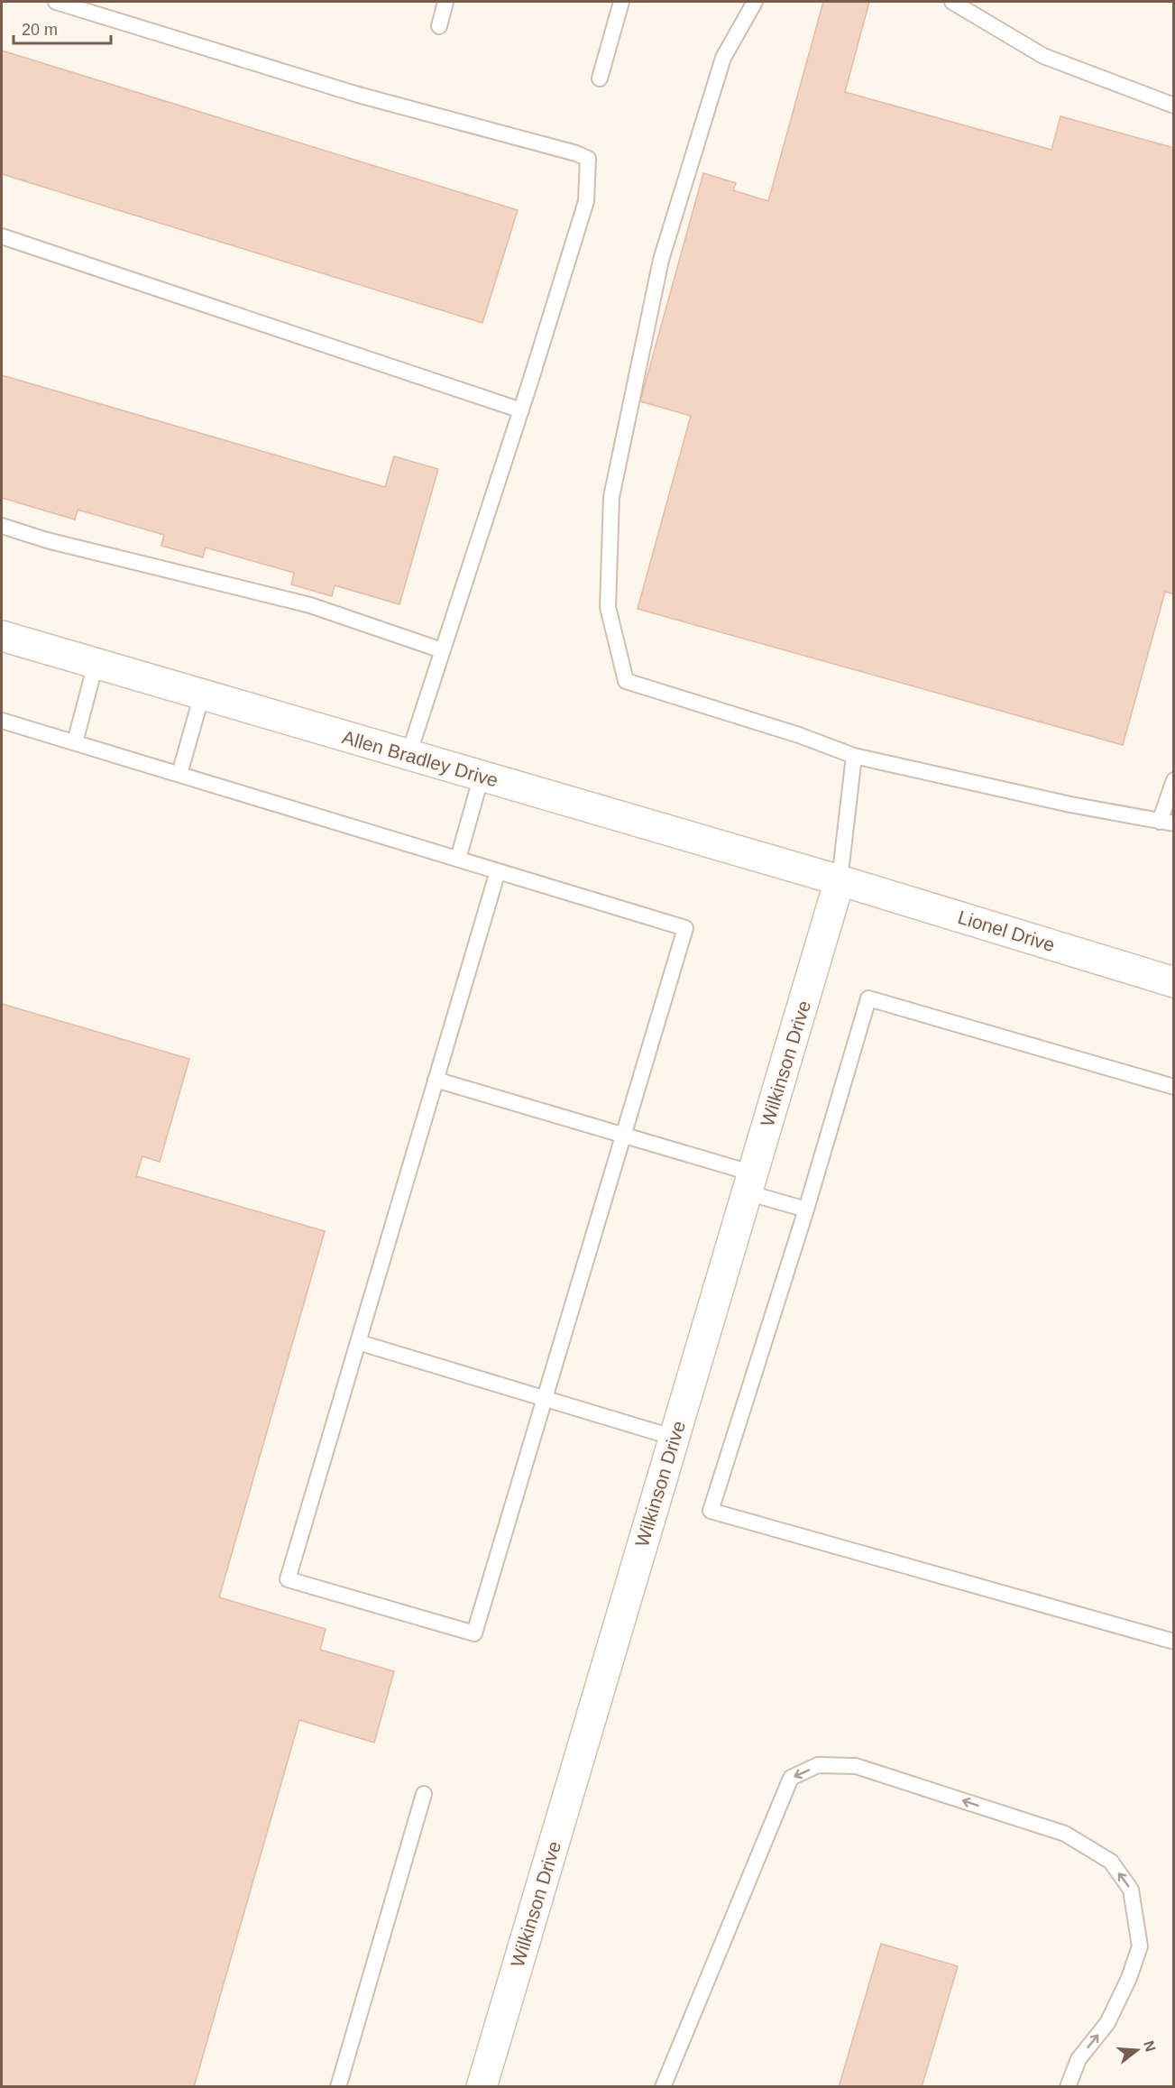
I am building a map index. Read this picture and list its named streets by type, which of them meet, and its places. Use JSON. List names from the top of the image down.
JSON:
{
  "streets": {
    "street": ["Allen Bradley Drive", "Lionel Drive", "Wilkinson Drive"]
  },
  "crossings": [
    ["Allen Bradley Drive", "Lionel Drive"],
    ["Allen Bradley Drive", "Wilkinson Drive"],
    ["Lionel Drive", "Wilkinson Drive"]
  ],
  "scale_bar": "20 m",
  "north": "right"
}
